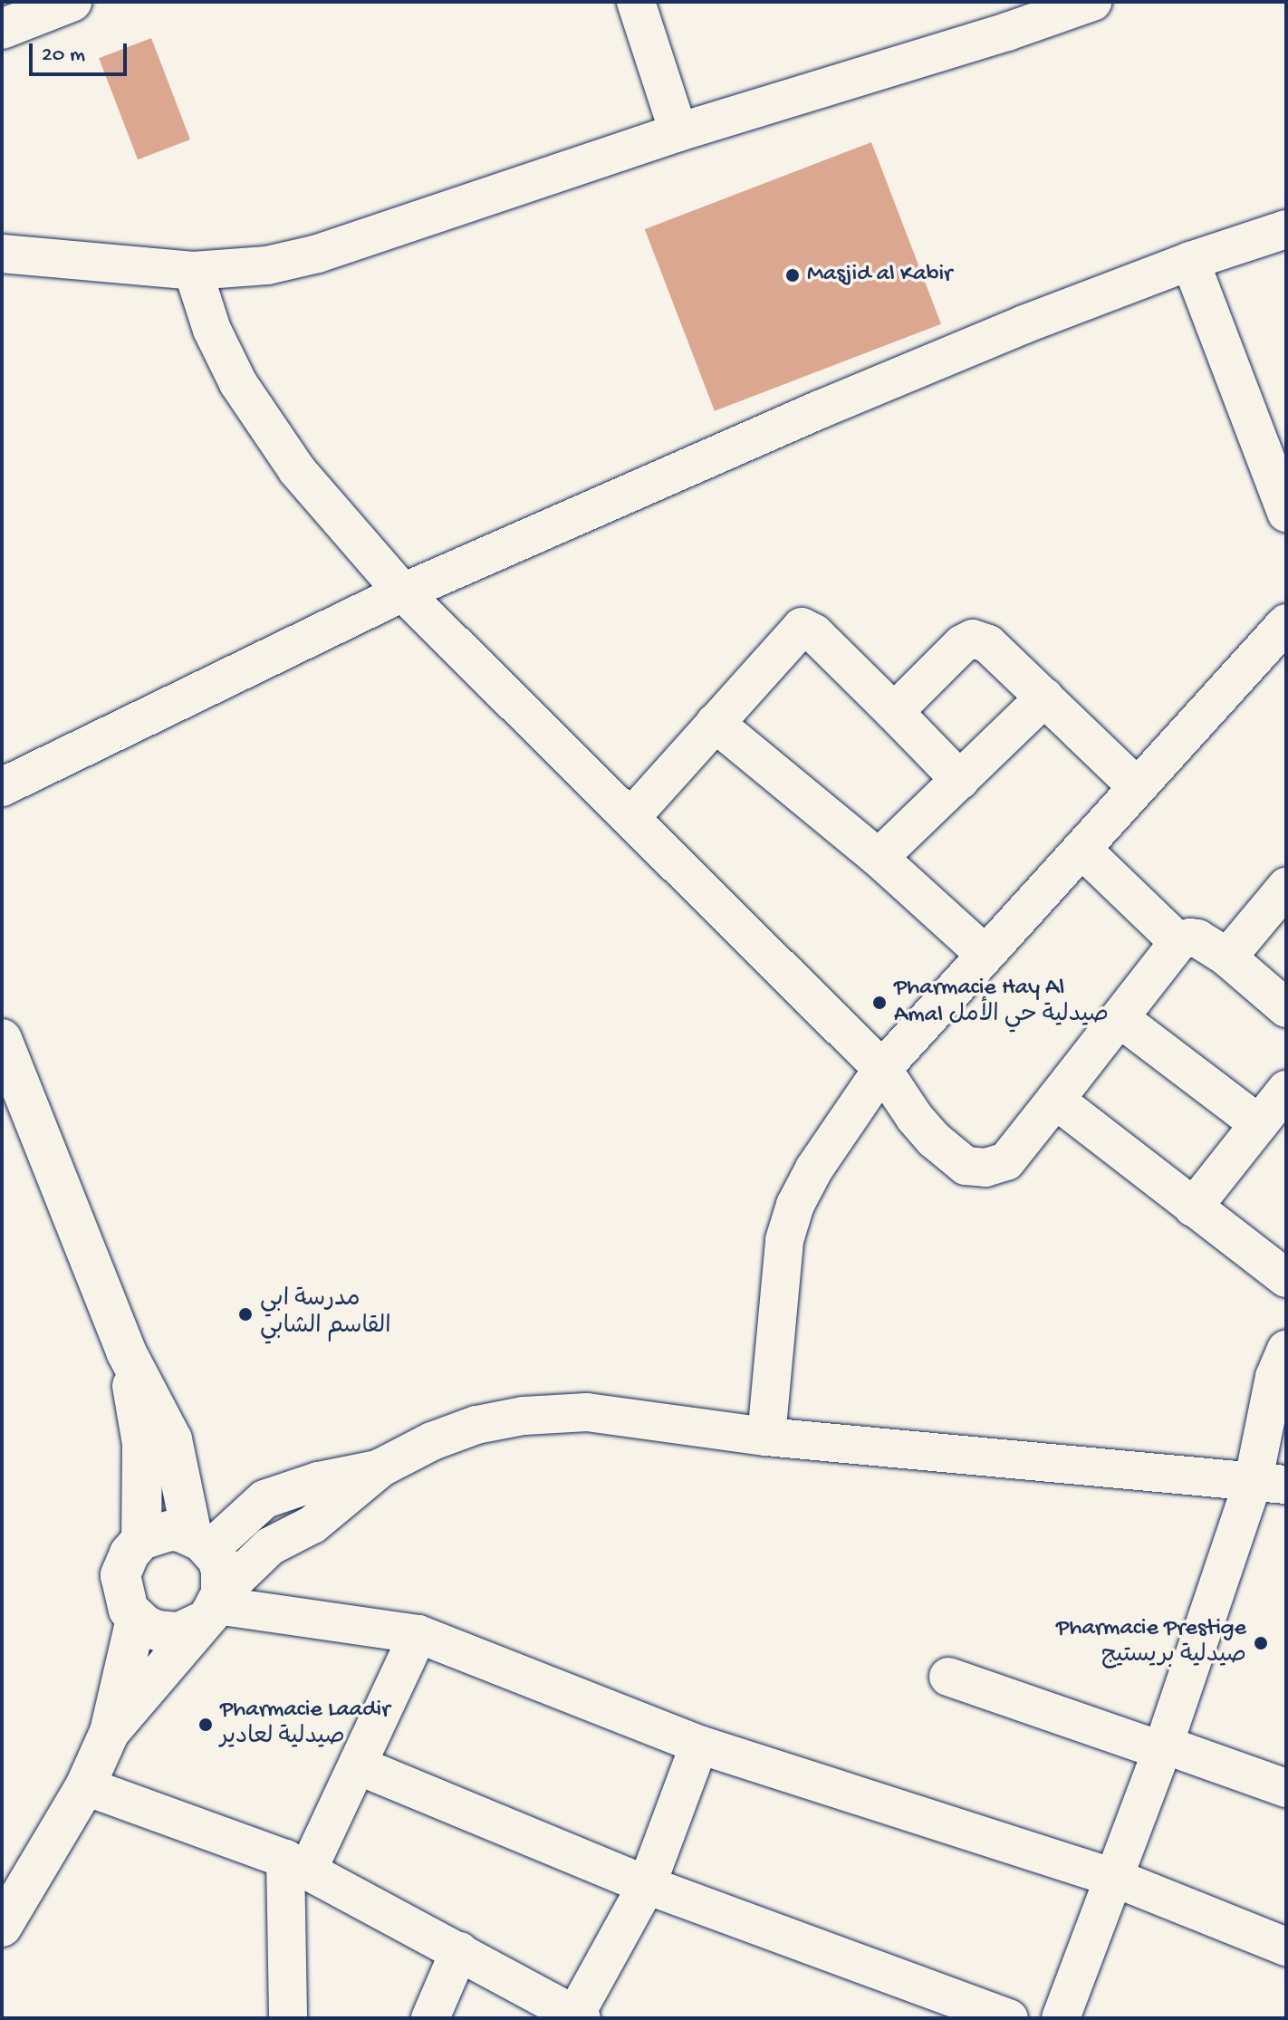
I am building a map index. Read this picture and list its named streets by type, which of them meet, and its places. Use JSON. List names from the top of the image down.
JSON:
{
  "places": [
    "Masjid al Kabir",
    "Pharmacie Hay Al Amal صيدلية حي الأمل",
    "مدرسة ابي القاسم الشابي",
    "Pharmacie Prestige صيدلية بريستيج",
    "Pharmacie Laadir صيدلية لعادير"
  ],
  "scale_bar": "20 m"
}
